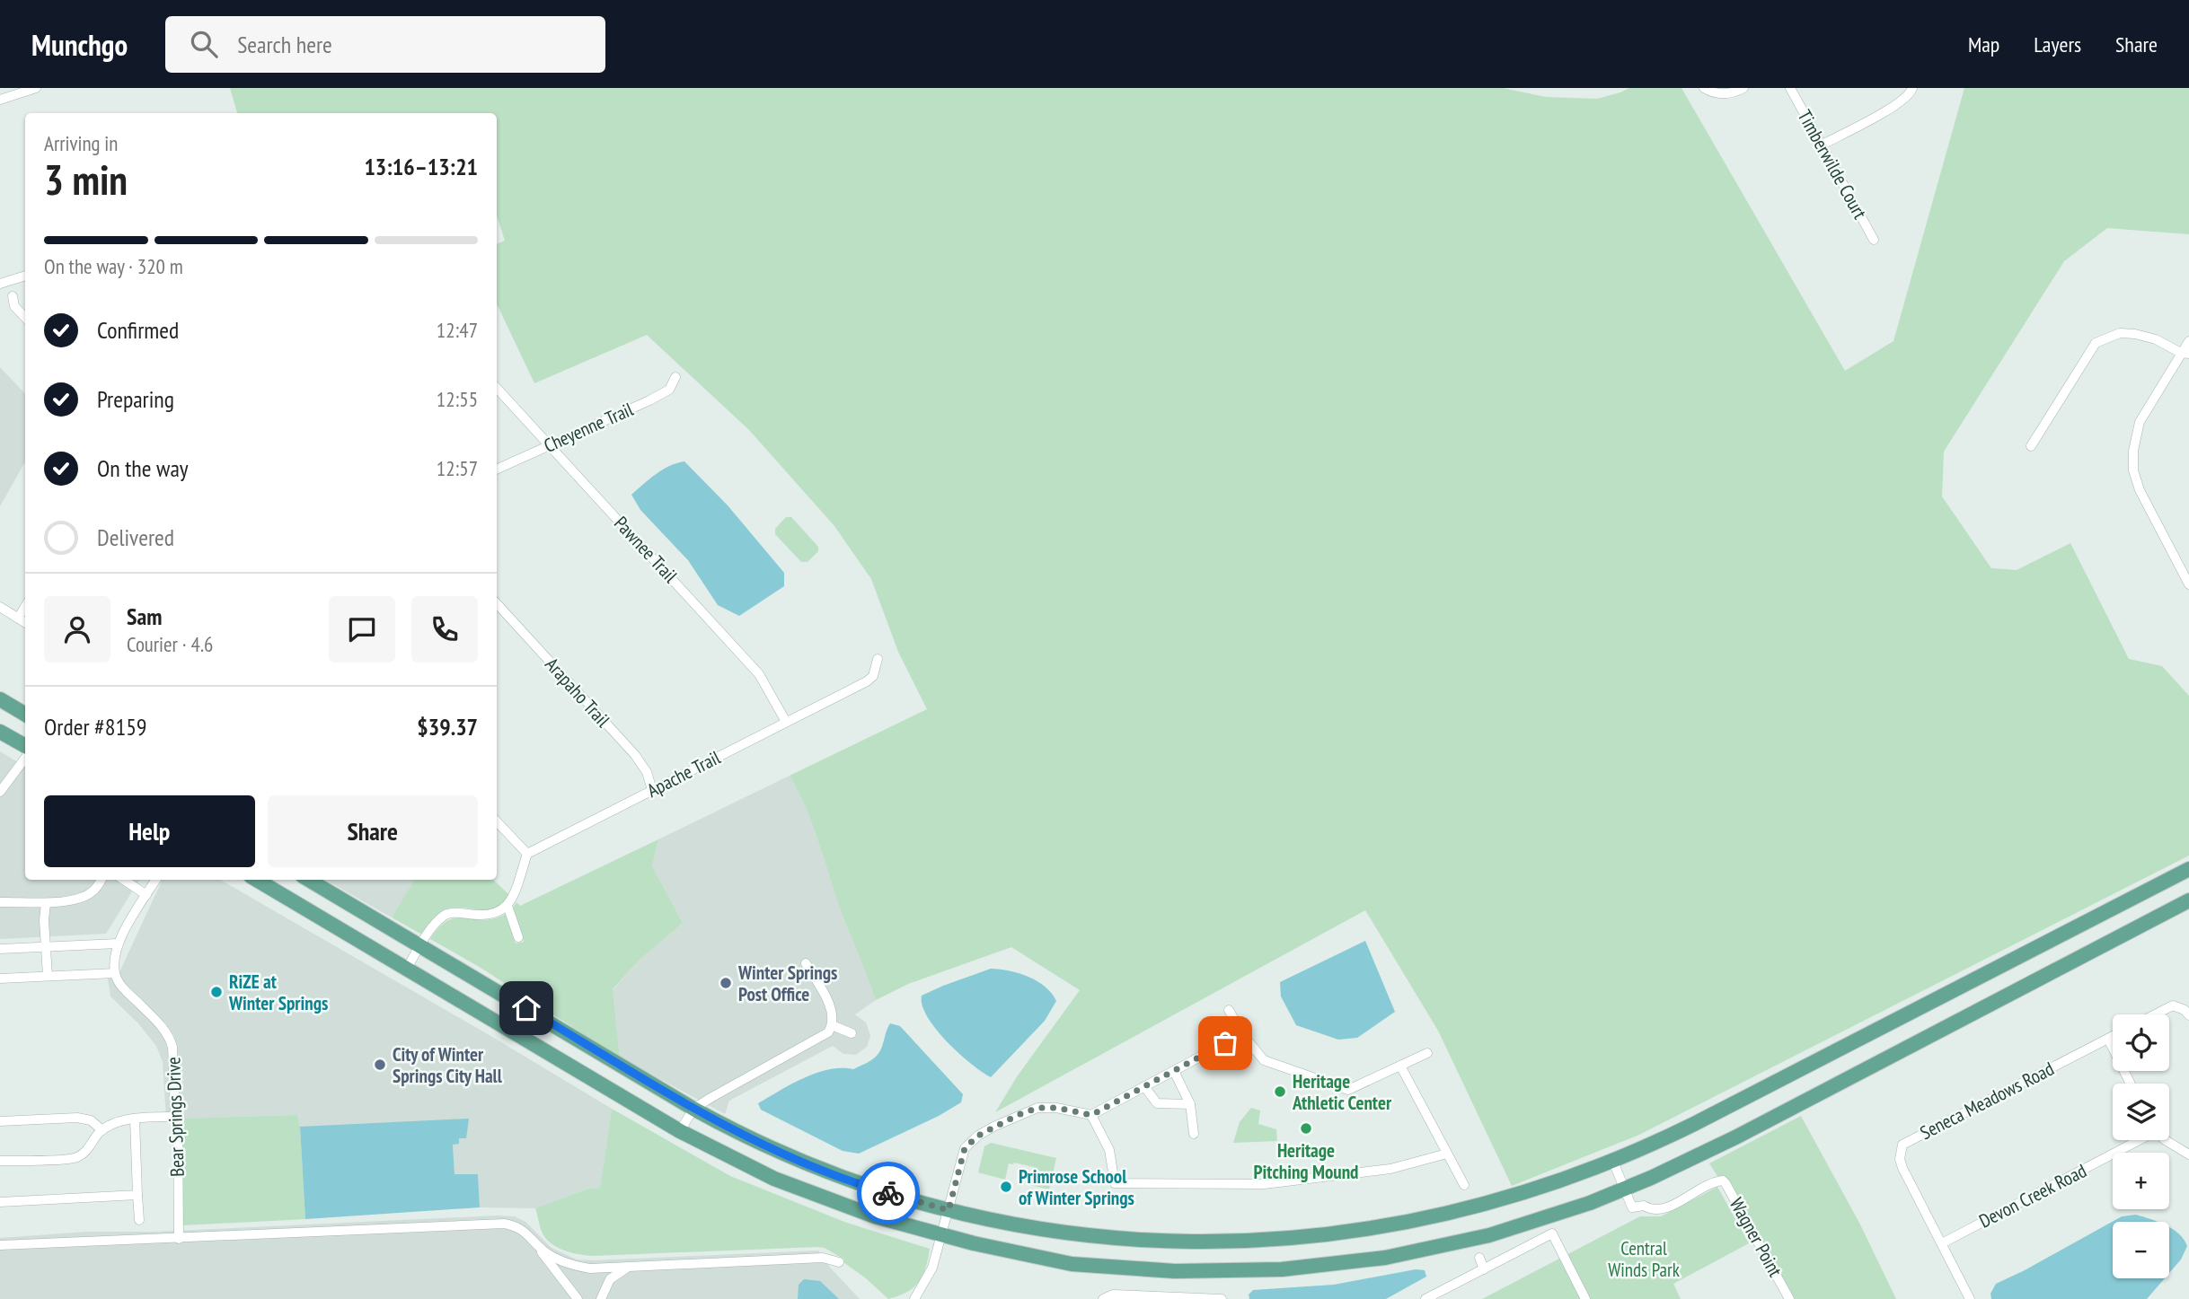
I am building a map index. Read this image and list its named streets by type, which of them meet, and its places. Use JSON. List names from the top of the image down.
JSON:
{
  "streets": {
    "street": [
      "Timberwilde Court",
      "Cheyenne Trail",
      "Pawnee Trail",
      "Arapaho Trail",
      "Apache Trail",
      "Seneca Meadows Road",
      "Bear Springs Drive",
      "Devon Creek Road",
      "Wagner Point"
    ]
  },
  "crossings": [
    ["Cheyenne Trail", "Pawnee Trail"],
    ["Pawnee Trail", "Apache Trail"],
    ["Arapaho Trail", "Apache Trail"],
    ["Seneca Meadows Road", "Devon Creek Road"]
  ],
  "parks": ["Central Winds Park"],
  "places": [
    "Winter Springs Post Office",
    "RiZE at Winter Springs",
    "City of Winter Springs City Hall",
    "Heritage Athletic Center",
    "Heritage Pitching Mound",
    "Primrose School of Winter Springs"
  ],
  "page": {
    "header": "Munchgo",
    "search": "Search here",
    "nav": ["Map", "Layers", "Share"],
    "heading": ["3 min", "Arriving in", "13:16–13:21"],
    "panel": [
      "Sam",
      "Courier · 4.6",
      "Order #8159",
      "$39.37"
    ],
    "bar": "On the way · 320 m",
    "list": [
      ["Confirmed", "12:47"],
      ["Preparing", "12:55"],
      ["On the way", "12:57"],
      "Delivered"
    ],
    "buttons": ["Help", "Share"],
    "map_buttons": ["+", "−"]
  }
}
